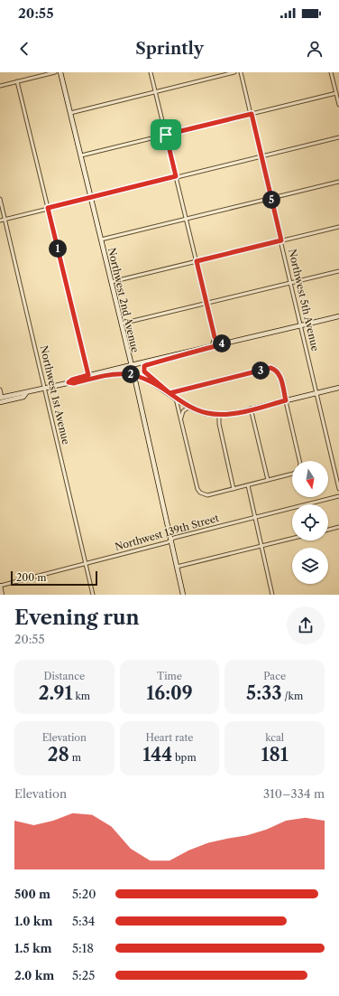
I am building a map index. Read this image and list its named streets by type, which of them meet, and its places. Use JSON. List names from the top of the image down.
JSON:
{
  "streets": {
    "main road": ["Northwest 2nd Avenue"],
    "street": ["Northwest 5th Avenue", "Northwest 1st Avenue", "Northwest 139th Street"]
  },
  "crossings": [
    ["Northwest 2nd Avenue", "Northwest 139th Street"],
    ["Northwest 1st Avenue", "Northwest 139th Street"]
  ],
  "scale_bar": "200 m",
  "north": "bottom",
  "page": {
    "status": "20:55",
    "header": "Sprintly",
    "pins": [
      "5",
      "1",
      "4",
      "3",
      "2"
    ],
    "scale": "200 m",
    "heading": ["Evening run", "20:55"],
    "stats": [
      ["Distance", "2.91 km"],
      ["Time", "16:09"],
      ["Pace", "5:33 /km"],
      ["Elevation", "28 m"],
      ["Heart rate", "144 bpm"],
      ["kcal", "181"]
    ],
    "chart": ["Elevation", "310–334 m"],
    "list": [
      {
        "name": "500 m",
        "note": "5:20"
      },
      {
        "name": "1.0 km",
        "note": "5:34"
      },
      {
        "name": "1.5 km",
        "note": "5:18"
      },
      {
        "name": "2.0 km",
        "note": "5:25"
      }
    ]
  }
}
